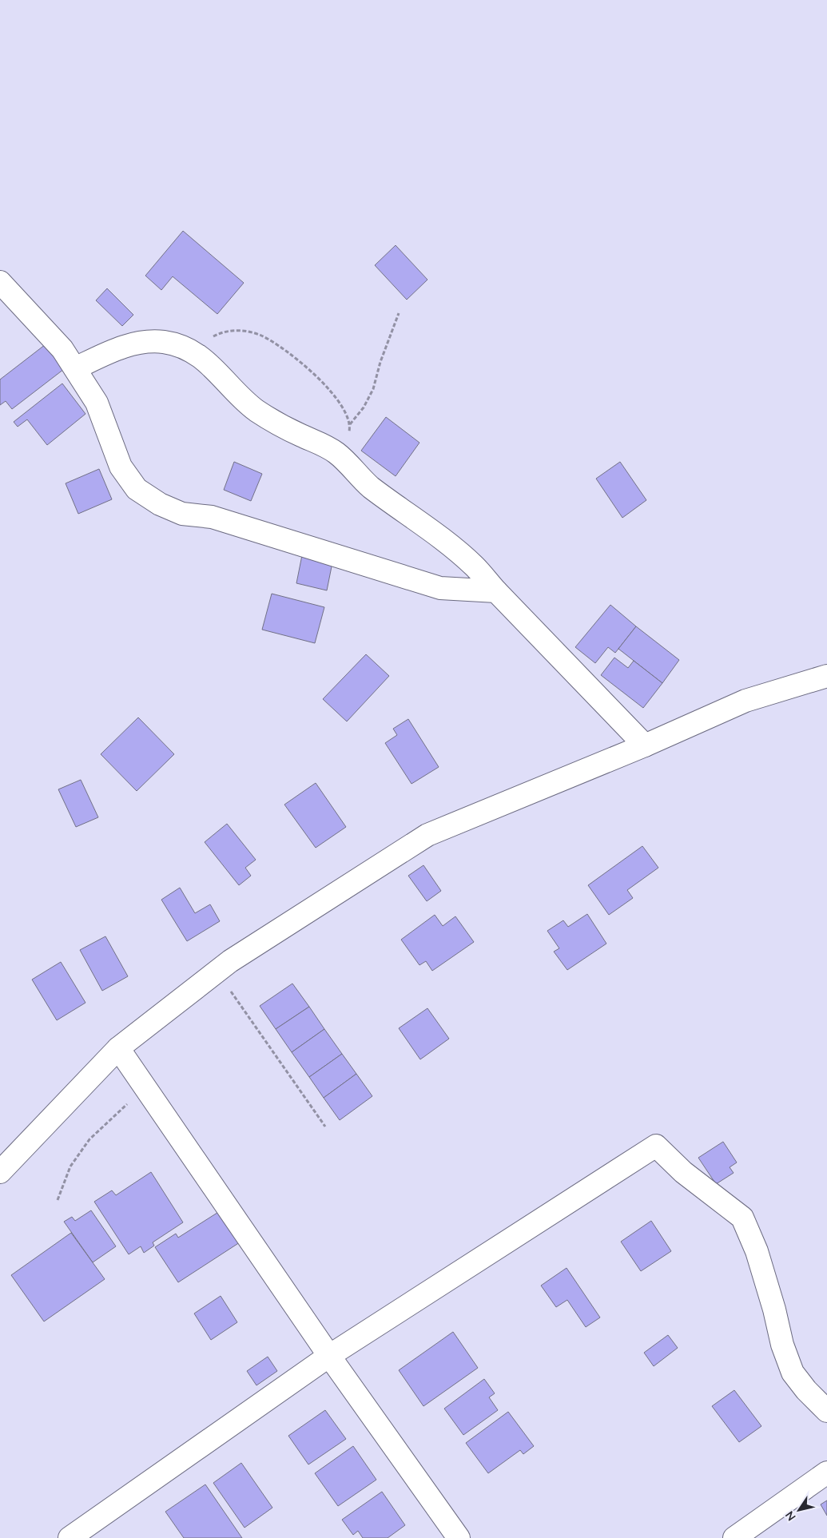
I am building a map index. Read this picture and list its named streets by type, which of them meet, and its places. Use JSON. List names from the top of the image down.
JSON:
{
  "north": "bottom left"
}
